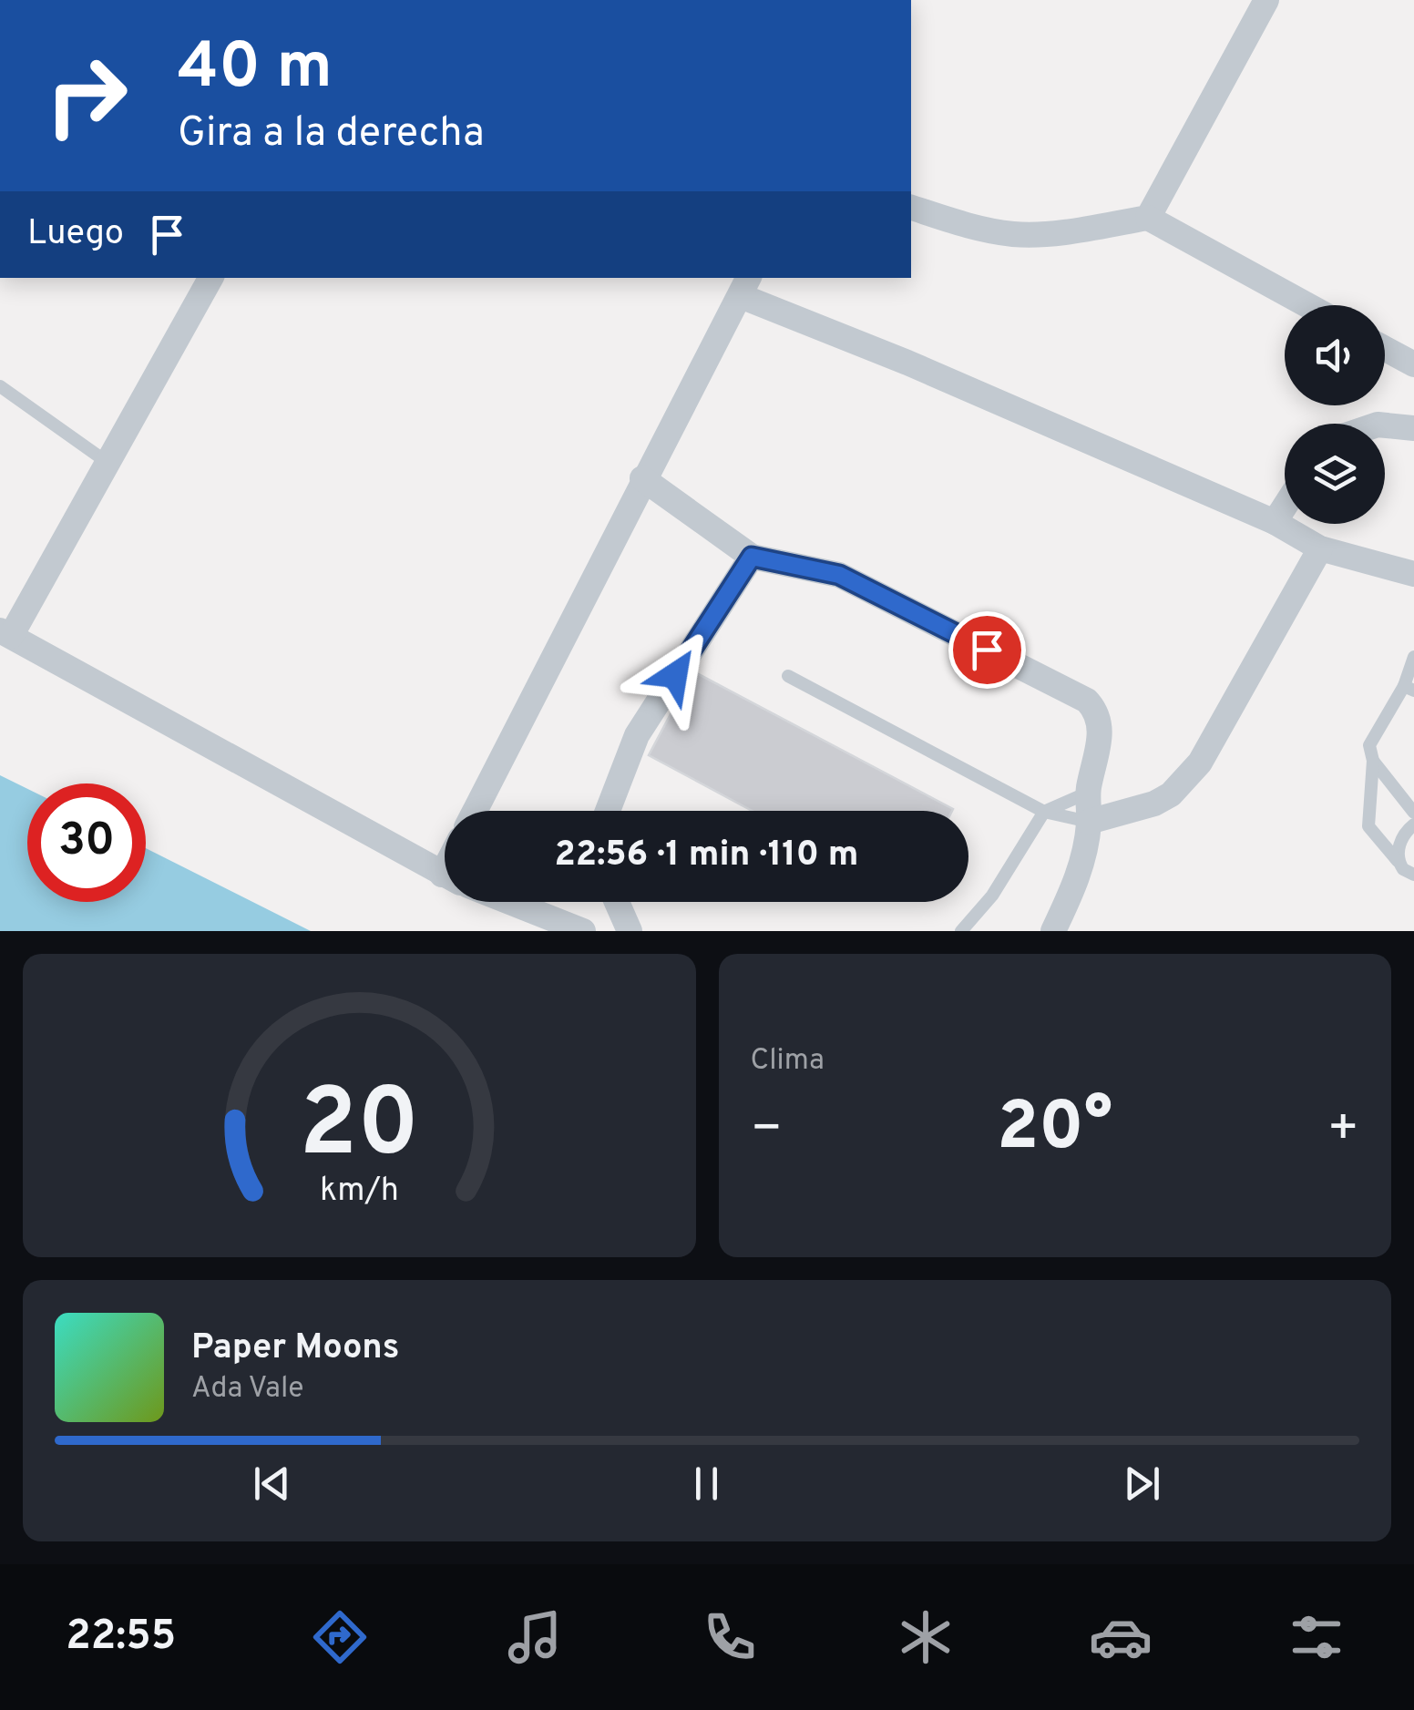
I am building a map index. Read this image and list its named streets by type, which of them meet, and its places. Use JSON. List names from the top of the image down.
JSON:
{
  "page": {
    "turn": ["40 m", "Gira a la derecha"],
    "then": "Luego",
    "limit": "30",
    "trip": "22:56 · 1 min · 110 m",
    "tile": "Clima",
    "heat": ["−", "20°", "+"],
    "song": ["Paper Moons", "Ada Vale"],
    "tabs": "22:55",
    "gauge": ["20", "km/h"]
  }
}
